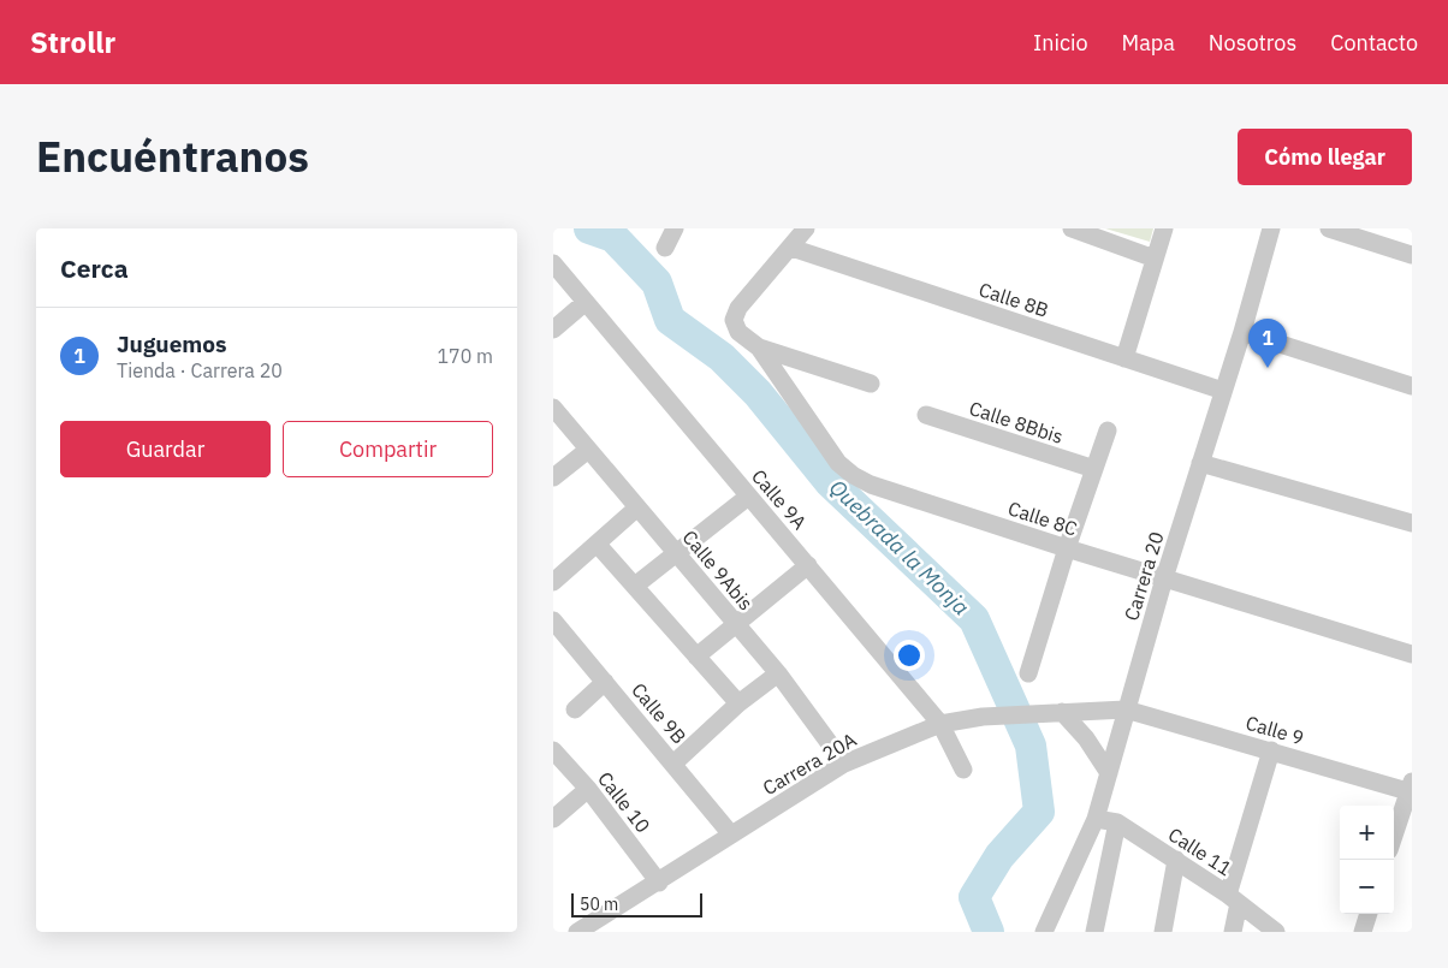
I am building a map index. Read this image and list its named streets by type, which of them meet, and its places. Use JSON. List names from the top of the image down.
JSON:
{
  "streets": {
    "street": [
      "Calle 8B",
      "Calle 8Bbis",
      "Calle 9A",
      "Calle 8C",
      "Calle 9Abis",
      "Carrera 20",
      "Calle 9B",
      "Calle 9",
      "Carrera 20A",
      "Calle 10",
      "Calle 11"
    ]
  },
  "crossings": [
    ["Calle 8B", "Calle 8C"],
    ["Calle 8B", "Carrera 20"],
    ["Calle 9A", "Carrera 20A"],
    ["Calle 8C", "Carrera 20"],
    ["Calle 9Abis", "Carrera 20A"],
    ["Carrera 20", "Calle 9"],
    ["Carrera 20", "Carrera 20A"],
    ["Carrera 20", "Calle 11"],
    ["Calle 9B", "Carrera 20A"],
    ["Calle 9", "Carrera 20A"],
    ["Carrera 20A", "Calle 10"]
  ],
  "water": ["Quebrada la Monja"],
  "scale_bar": "50 m",
  "page": {
    "header": "Strollr",
    "nav": [
      "Inicio",
      "Mapa",
      "Nosotros",
      "Contacto"
    ],
    "title": "Encuéntranos",
    "buttons": [
      "Cómo llegar",
      ["Guardar", "Compartir"]
    ],
    "heading": "Cerca",
    "list": [
      {
        "mark": "1",
        "name": "Juguemos",
        "note": "Tienda · Carrera 20",
        "value": "170 m"
      }
    ],
    "pins": "1",
    "map_buttons": ["+", "−"],
    "scale": "50 m"
  }
}
